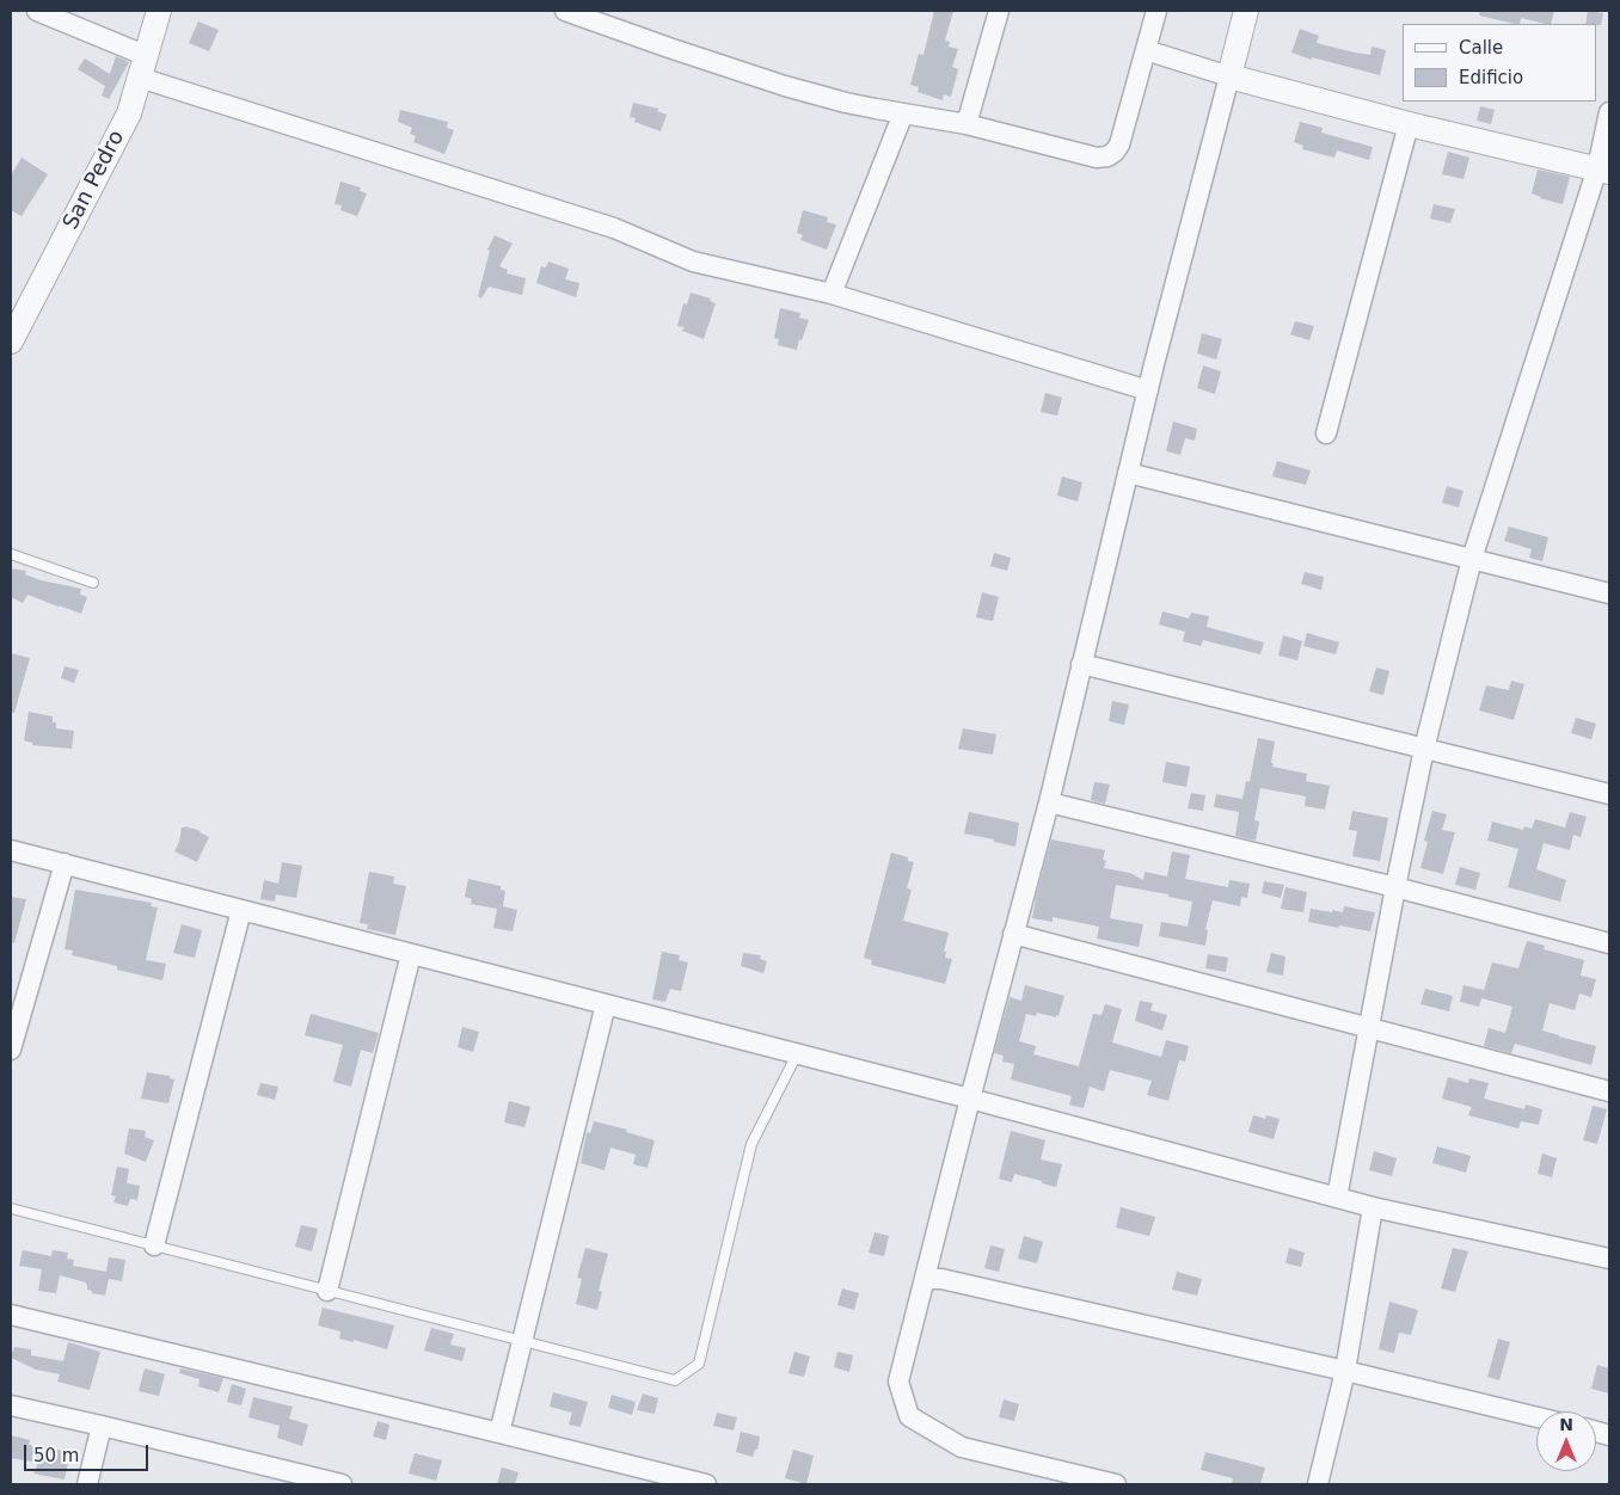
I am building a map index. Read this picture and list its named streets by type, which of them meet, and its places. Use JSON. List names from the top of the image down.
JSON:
{
  "streets": {
    "street": ["San Pedro"]
  },
  "legend": ["Calle", "Edificio"],
  "scale_bar": "50 m",
  "north": "top"
}
